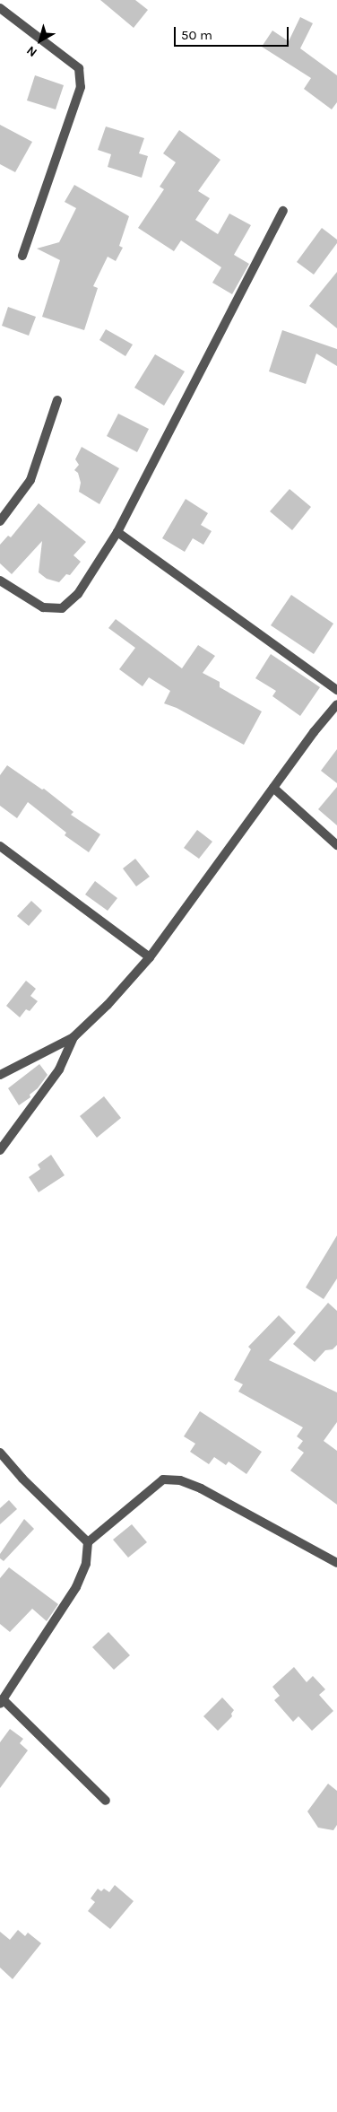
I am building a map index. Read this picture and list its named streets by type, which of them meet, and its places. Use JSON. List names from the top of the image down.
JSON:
{
  "scale_bar": "50 m",
  "north": "bottom left"
}
